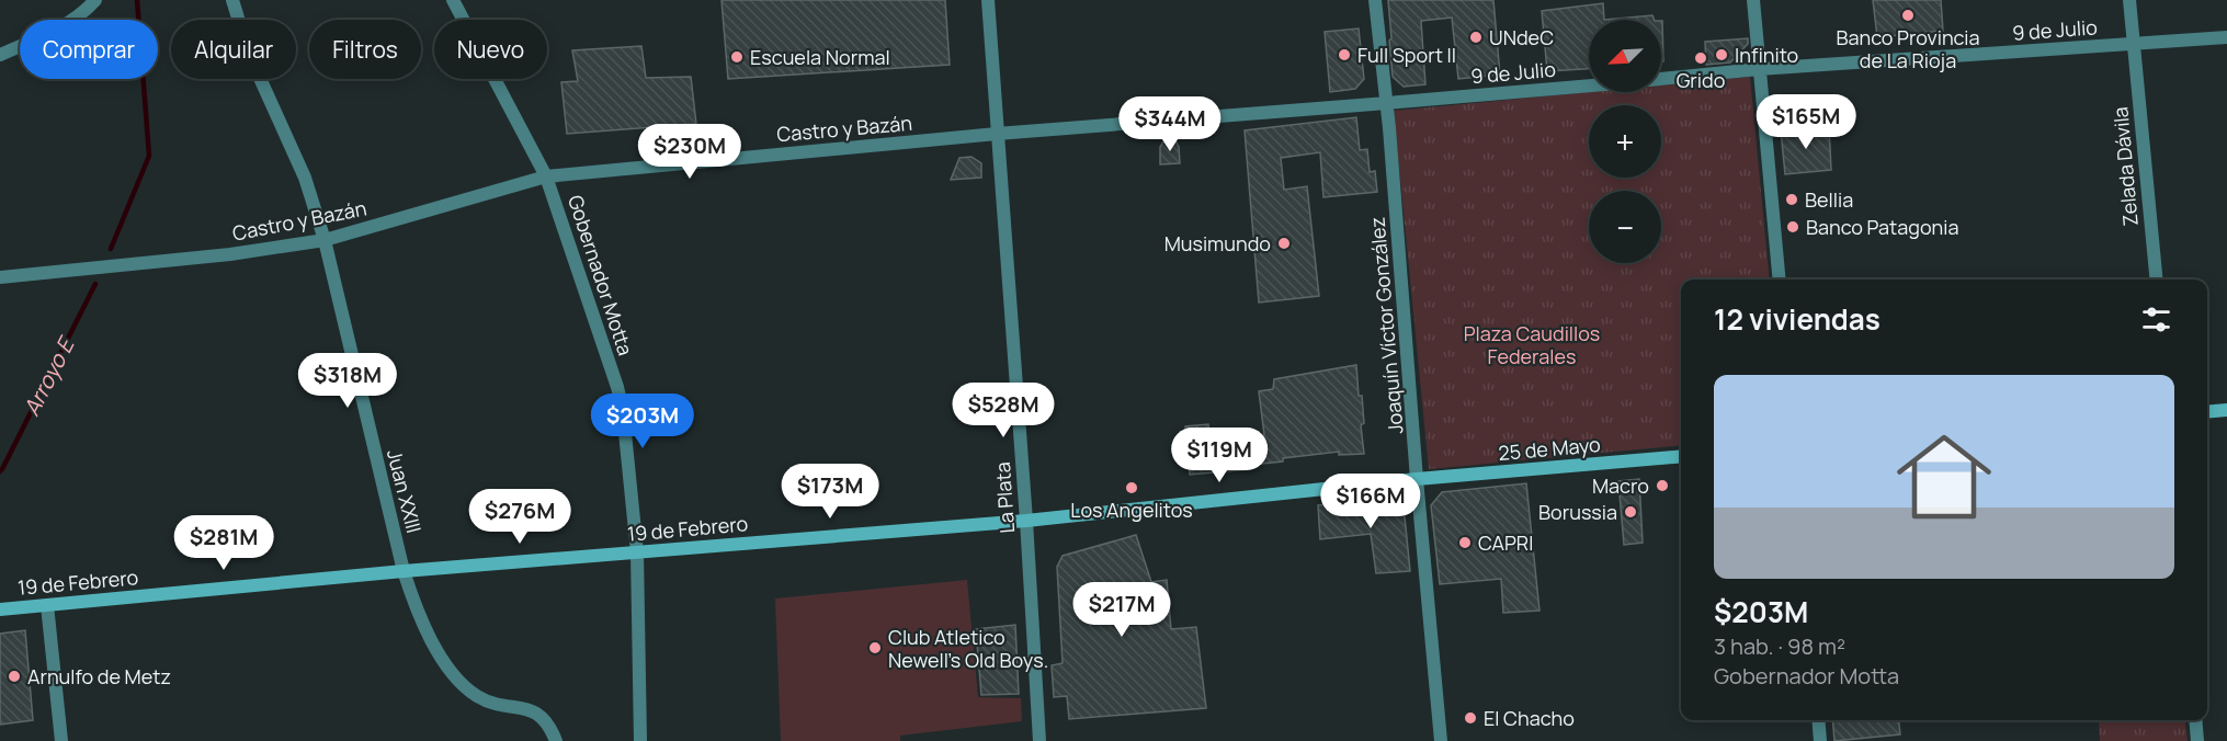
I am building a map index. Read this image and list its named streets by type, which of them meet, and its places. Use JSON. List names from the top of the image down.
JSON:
{
  "streets": {
    "main road": ["25 de Mayo", "19 de Febrero"],
    "street": [
      "9 de Julio",
      "Castro y Bazán",
      "Zelada Dávila",
      "Gobernador Motta",
      "Joaquín Víctor González",
      "Juan XXIII",
      "La Plata"
    ]
  },
  "crossings": [
    ["9 de Julio", "Castro y Bazán"],
    ["9 de Julio", "Zelada Dávila"],
    ["9 de Julio", "Joaquín Víctor González"],
    ["Castro y Bazán", "Gobernador Motta"],
    ["Castro y Bazán", "Joaquín Víctor González"],
    ["Castro y Bazán", "Juan XXIII"],
    ["Castro y Bazán", "La Plata"],
    ["Gobernador Motta", "19 de Febrero"],
    ["Joaquín Víctor González", "25 de Mayo"],
    ["Joaquín Víctor González", "19 de Febrero"],
    ["25 de Mayo", "19 de Febrero"],
    ["Juan XXIII", "19 de Febrero"],
    ["La Plata", "19 de Febrero"]
  ],
  "water": ["Arroyo E"],
  "parks": ["Plaza Caudillos Federales"],
  "places": [
    "Banco Provincia de La Rioja",
    "UNdeC",
    "Full Sport II",
    "Infinito",
    "Escuela Normal",
    "Grido",
    "Bellia",
    "Banco Patagonia",
    "Musimundo",
    "Macro",
    "Los Angelitos",
    "Borussia",
    "CAPRI",
    "Club Atletico Newell's Old Boys.",
    "Arnulfo de Metz",
    "El Chacho"
  ],
  "north": "bottom left",
  "page": {
    "map_buttons": ["+", "−"],
    "chip": [
      "Comprar",
      "Alquilar",
      "Filtros",
      "Nuevo"
    ],
    "price": [
      "$165M",
      "$344M",
      "$230M",
      "$318M",
      "$528M",
      "$203M",
      "$119M",
      "$173M",
      "$166M",
      "$276M",
      "$281M",
      "$217M"
    ],
    "heading": "12 viviendas",
    "list": [
      {
        "name": "$203M",
        "note": "3 hab. · 98 m² · Gobernador Motta"
      }
    ]
  }
}
